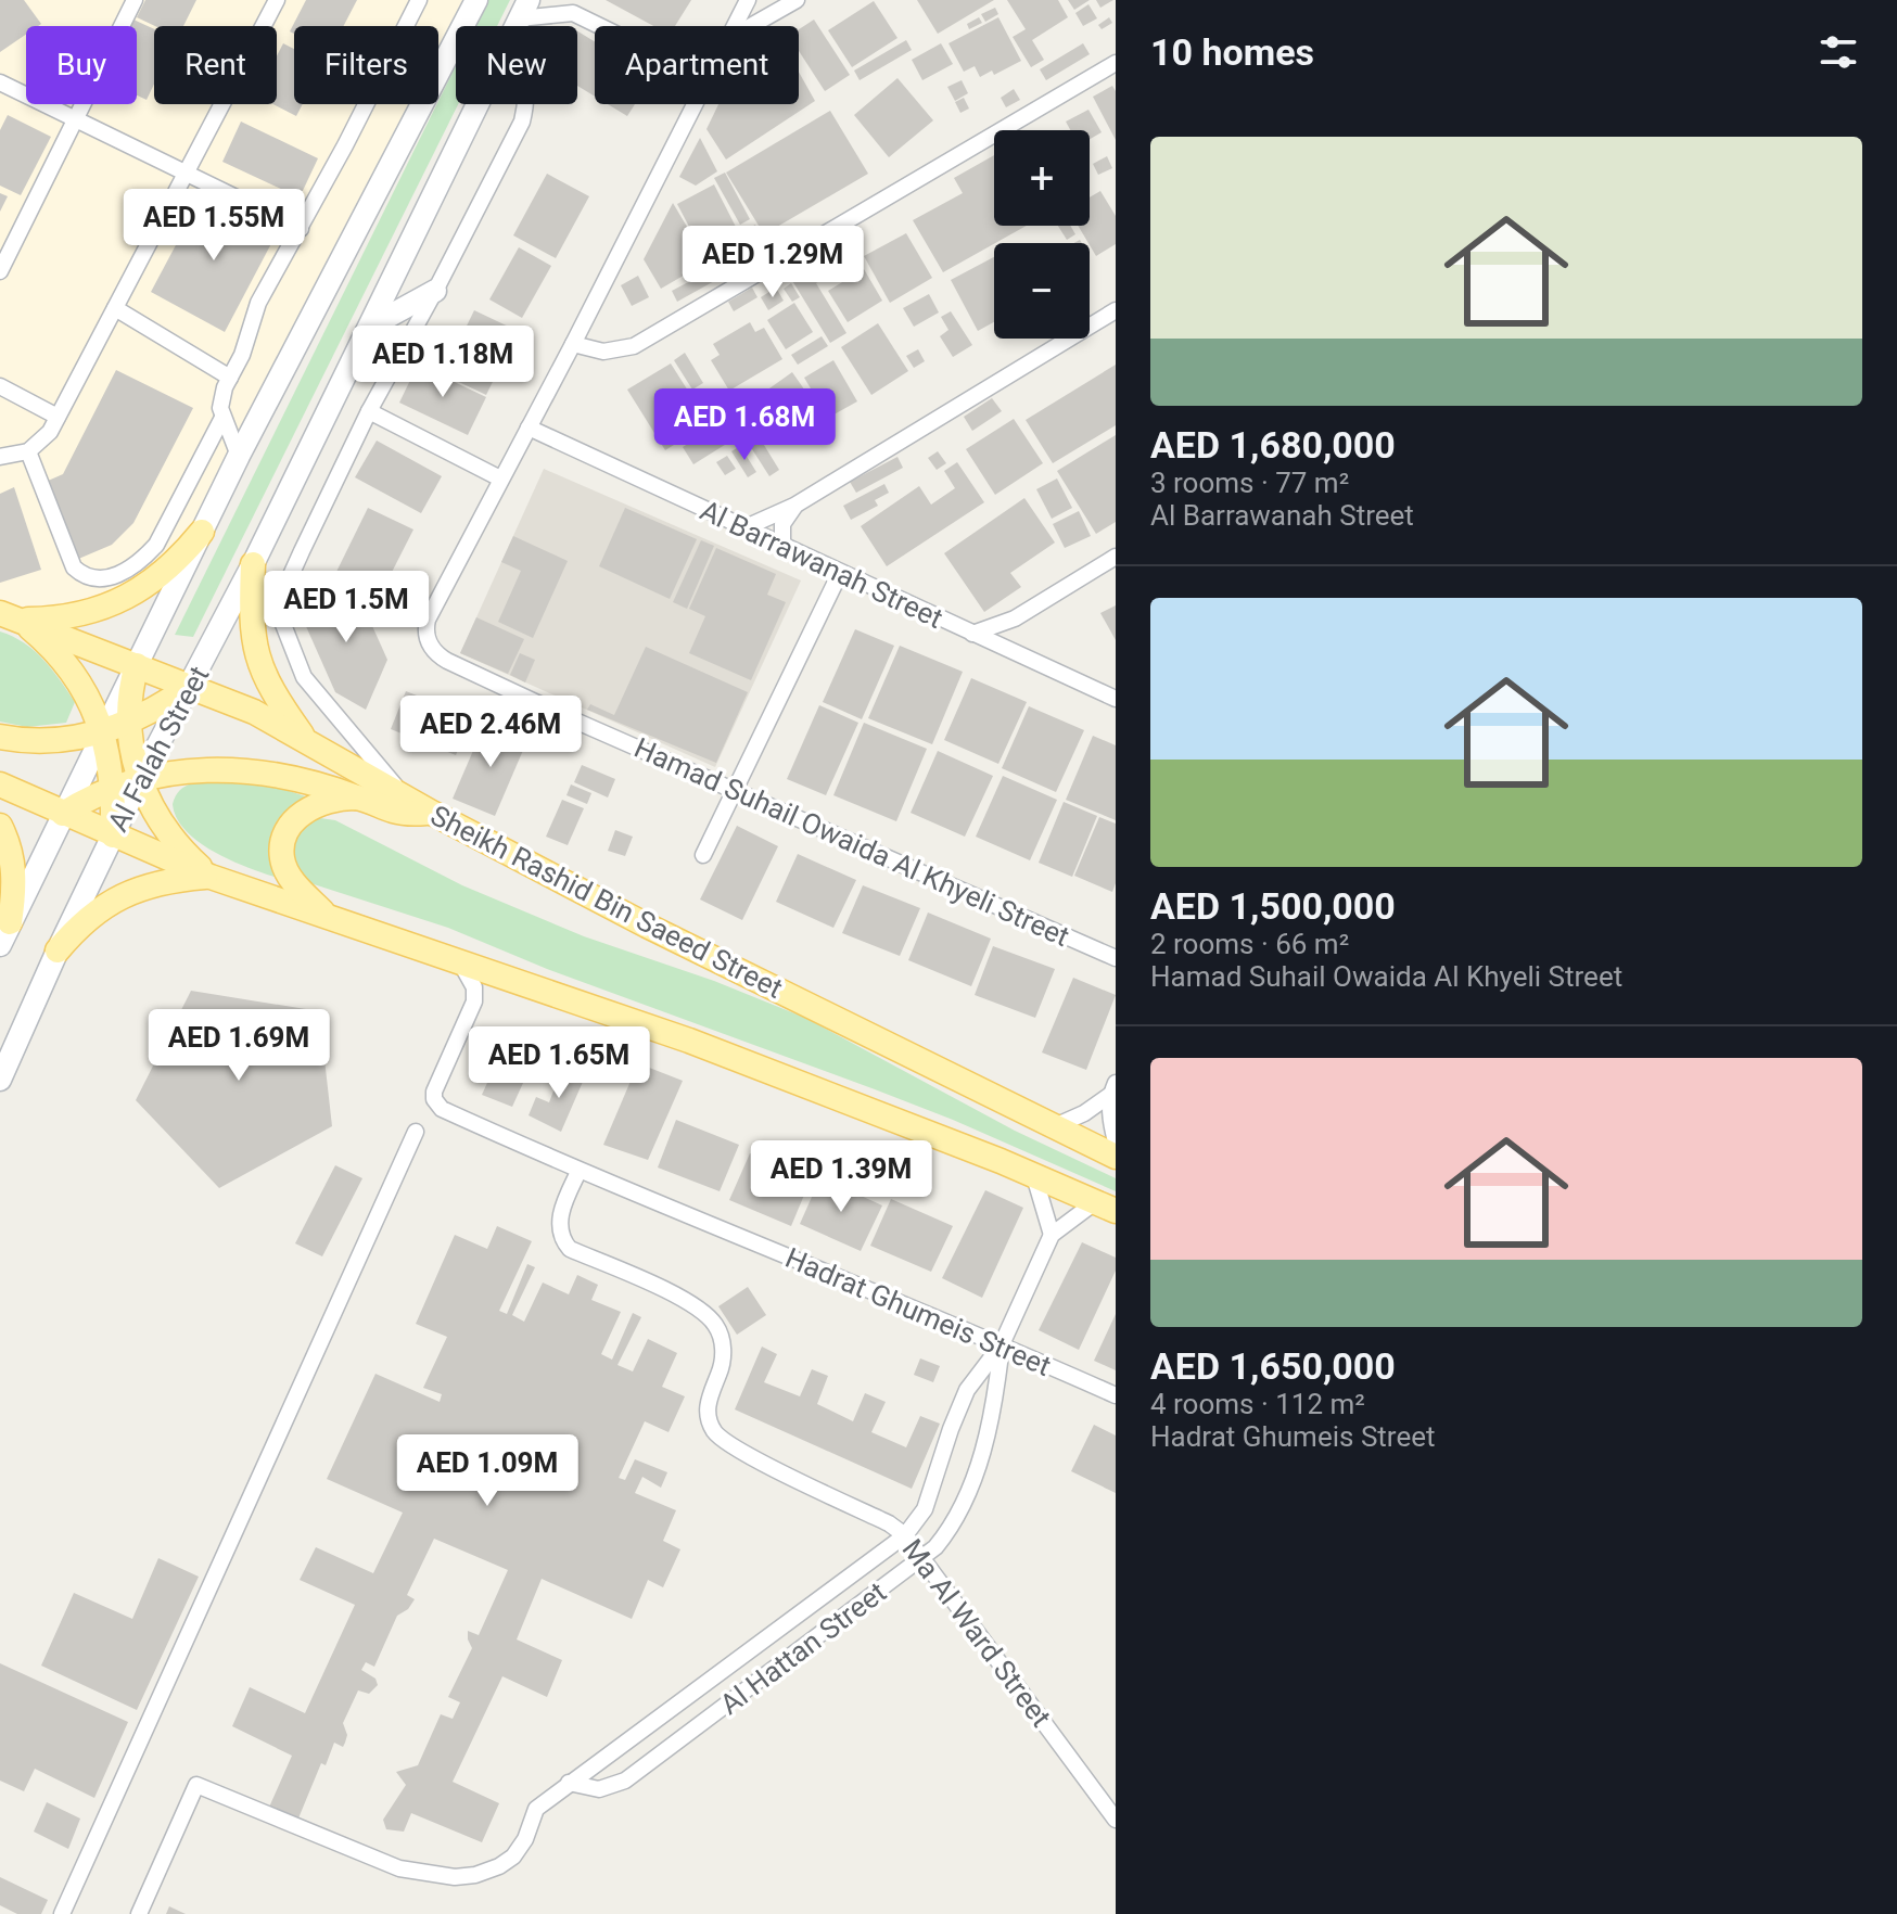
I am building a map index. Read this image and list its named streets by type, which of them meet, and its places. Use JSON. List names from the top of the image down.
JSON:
{
  "streets": {
    "main road": ["Al Falah Street", "Sheikh Rashid Bin Saeed Street"],
    "street": [
      "Al Barrawanah Street",
      "Hamad Suhail Owaida Al Khyeli Street",
      "Hadrat Ghumeis Street",
      "Ma Al Ward Street",
      "Al Hattan Street"
    ]
  },
  "crossings": [
    ["Al Barrawanah Street", "Hamad Suhail Owaida Al Khyeli Street"],
    ["Al Falah Street", "Sheikh Rashid Bin Saeed Street"],
    ["Hadrat Ghumeis Street", "Ma Al Ward Street"],
    ["Hadrat Ghumeis Street", "Al Hattan Street"],
    ["Ma Al Ward Street", "Al Hattan Street"]
  ],
  "page": {
    "heading": "10 homes",
    "chip": [
      "Buy",
      "Rent",
      "Filters",
      "New",
      "Apartment"
    ],
    "list": [
      {
        "name": "AED 1,680,000",
        "note": "3 rooms · 77 m² · Al Barrawanah Street"
      },
      {
        "name": "AED 1,500,000",
        "note": "2 rooms · 66 m² · Hamad Suhail Owaida Al Khyeli Street"
      },
      {
        "name": "AED 1,650,000",
        "note": "4 rooms · 112 m² · Hadrat Ghumeis Street"
      }
    ],
    "map_buttons": ["+", "−"],
    "price": [
      "AED 1.55M",
      "AED 1.29M",
      "AED 1.18M",
      "AED 1.68M",
      "AED 1.5M",
      "AED 2.46M",
      "AED 1.69M",
      "AED 1.65M",
      "AED 1.39M",
      "AED 1.09M"
    ]
  }
}
